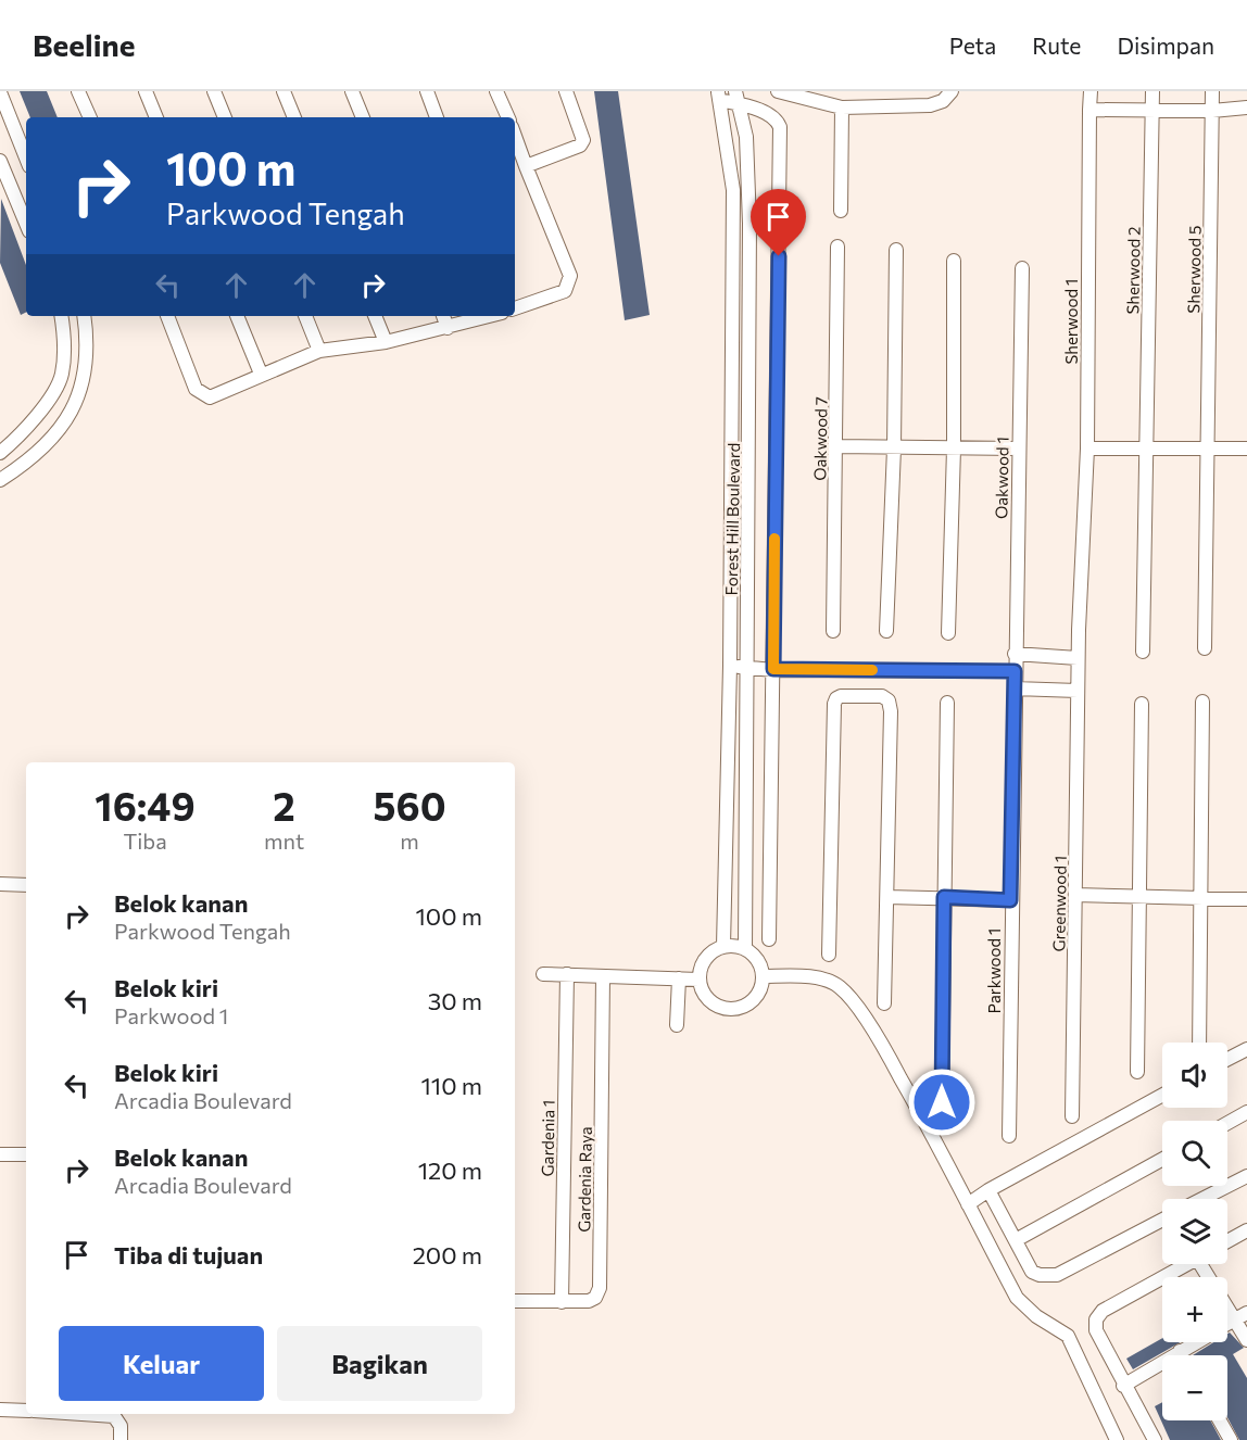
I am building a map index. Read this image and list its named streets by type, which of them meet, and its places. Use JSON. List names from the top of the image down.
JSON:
{
  "streets": {
    "street": [
      "Sherwood 5",
      "Sherwood 2",
      "Sherwood 1",
      "Oakwood 7",
      "Oakwood 1",
      "Forest Hill Boulevard",
      "Greenwood 1",
      "Parkwood 1",
      "Gardenia 1",
      "Gardenia Raya"
    ]
  },
  "crossings": [
    ["Sherwood 1", "Greenwood 1"],
    ["Oakwood 1", "Parkwood 1"],
    ["Gardenia 1", "Gardenia Raya"]
  ],
  "page": {
    "header": "Beeline",
    "nav": ["Peta", "Rute", "Disimpan"],
    "turn": ["100 m", "Parkwood Tengah"],
    "eta": [
      "16:49",
      "Tiba",
      "2",
      "mnt",
      "560",
      "m"
    ],
    "list": [
      {
        "name": "Belok kanan",
        "note": "Parkwood Tengah",
        "value": "100 m"
      },
      {
        "name": "Belok kiri",
        "note": "Parkwood 1",
        "value": "30 m"
      },
      {
        "name": "Belok kiri",
        "note": "Arcadia Boulevard",
        "value": "110 m"
      },
      {
        "name": "Belok kanan",
        "note": "Arcadia Boulevard",
        "value": "120 m"
      },
      {
        "name": "Tiba di tujuan",
        "value": "200 m"
      }
    ],
    "map_buttons": ["+", "−"],
    "buttons": ["Keluar", "Bagikan"]
  }
}
